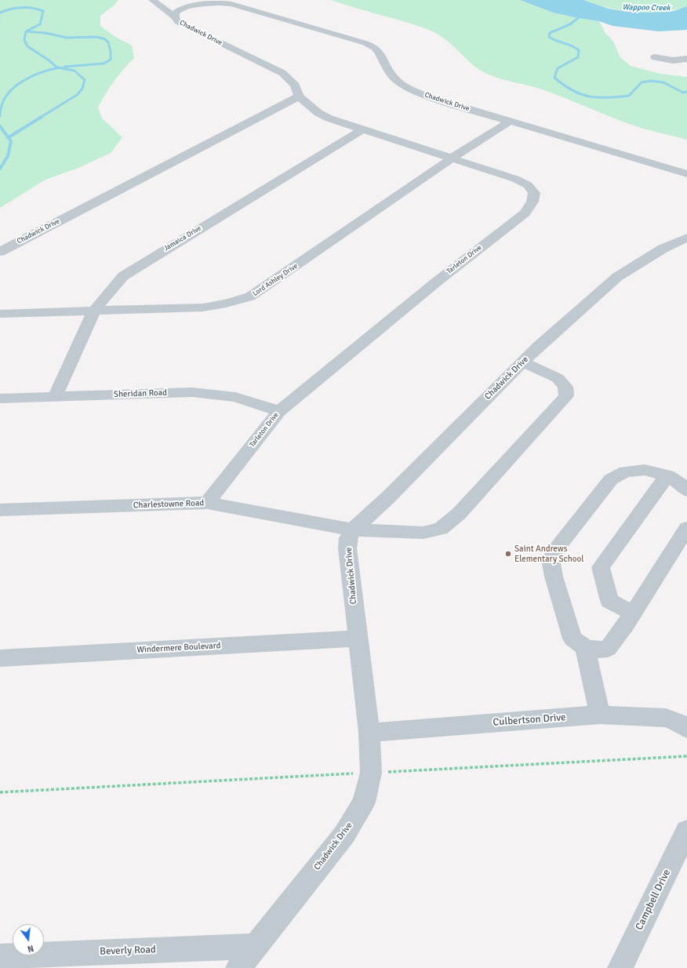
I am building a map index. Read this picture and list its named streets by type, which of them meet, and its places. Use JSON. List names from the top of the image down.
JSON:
{
  "streets": {
    "street": [
      "Chadwick Drive",
      "Jamaica Drive",
      "Tarleton Drive",
      "Lord Ashley Drive",
      "Sheridan Road",
      "Charlestowne Road",
      "Windermere Boulevard",
      "Culbertson Drive",
      "Campbell Drive",
      "Beverly Road"
    ]
  },
  "crossings": [
    ["Chadwick Drive", "Tarleton Drive"],
    ["Chadwick Drive", "Lord Ashley Drive"],
    ["Chadwick Drive", "Charlestowne Road"],
    ["Chadwick Drive", "Windermere Boulevard"],
    ["Chadwick Drive", "Culbertson Drive"],
    ["Chadwick Drive", "Beverly Road"],
    ["Jamaica Drive", "Tarleton Drive"],
    ["Jamaica Drive", "Lord Ashley Drive"],
    ["Jamaica Drive", "Sheridan Road"],
    ["Tarleton Drive", "Lord Ashley Drive"],
    ["Tarleton Drive", "Sheridan Road"],
    ["Tarleton Drive", "Charlestowne Road"]
  ],
  "water": ["Wappoo Creek"],
  "places": ["Saint Andrews Elementary School"],
  "north": "bottom"
}
